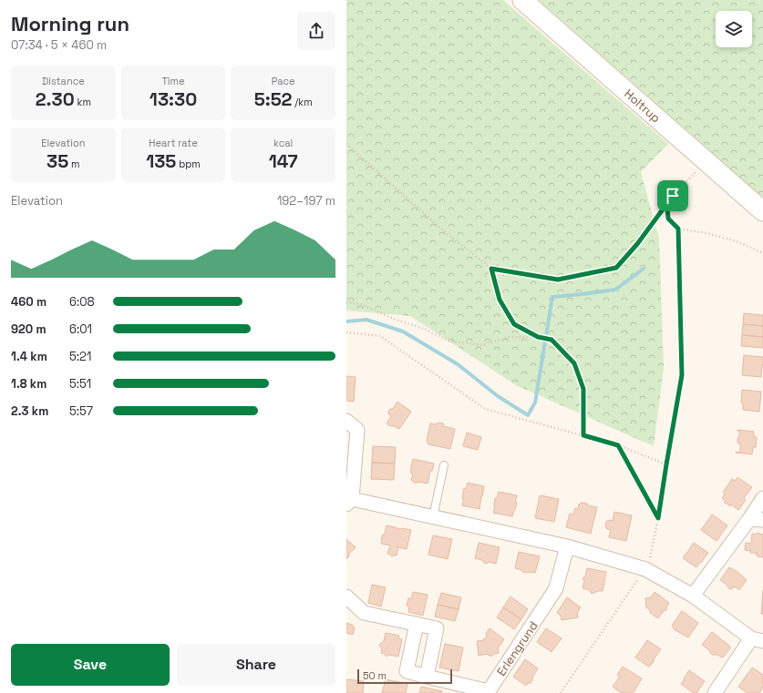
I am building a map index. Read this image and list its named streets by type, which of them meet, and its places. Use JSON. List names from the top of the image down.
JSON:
{
  "streets": {
    "main road": ["Holtrup"],
    "street": ["Erlengrund"]
  },
  "scale_bar": "50 m",
  "page": {
    "heading": ["Morning run", "07:34 · 5 × 460 m"],
    "stats": [
      ["Distance", "2.30 km"],
      ["Time", "13:30"],
      ["Pace", "5:52 /km"],
      ["Elevation", "35 m"],
      ["Heart rate", "135 bpm"],
      ["kcal", "147"]
    ],
    "chart": ["Elevation", "192–197 m"],
    "list": [
      {
        "name": "460 m",
        "note": "6:08"
      },
      {
        "name": "920 m",
        "note": "6:01"
      },
      {
        "name": "1.4 km",
        "note": "5:21"
      },
      {
        "name": "1.8 km",
        "note": "5:51"
      },
      {
        "name": "2.3 km",
        "note": "5:57"
      }
    ],
    "buttons": ["Save", "Share"],
    "scale": "50 m"
  }
}
